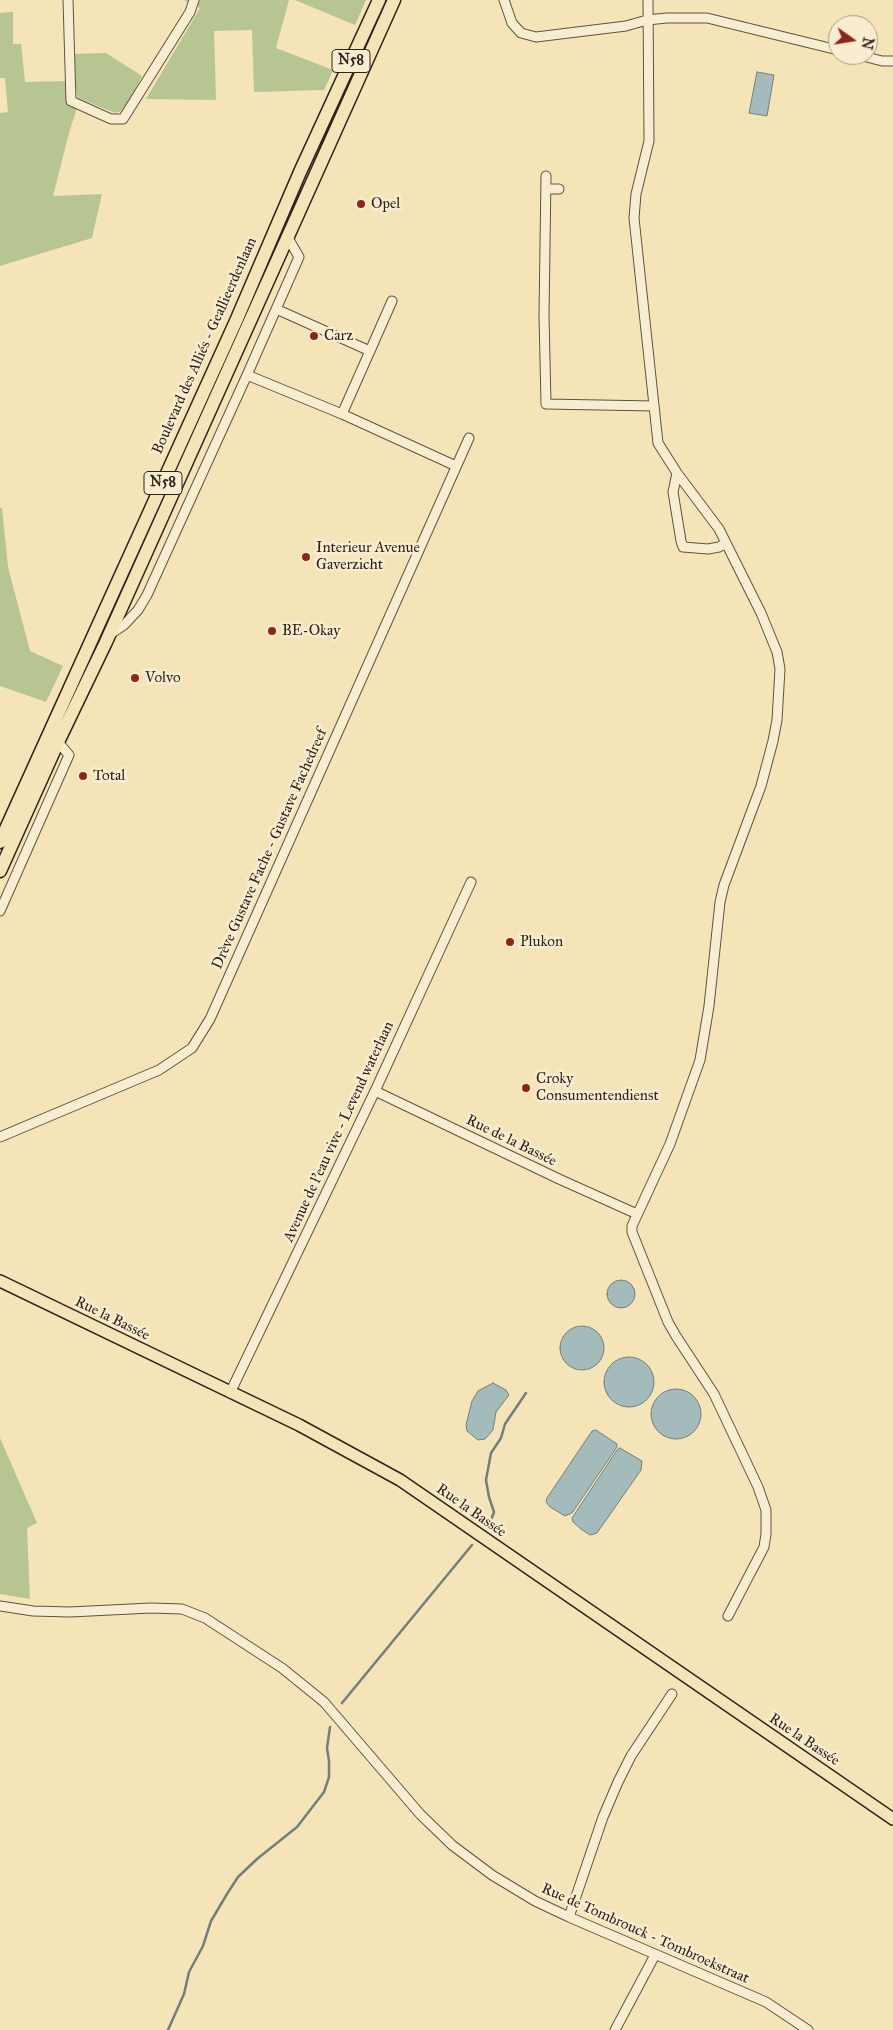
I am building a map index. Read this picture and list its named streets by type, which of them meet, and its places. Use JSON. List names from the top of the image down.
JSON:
{
  "streets": {
    "highway": ["N58", "Boulevard des Alliés - Geallieerdenlaan"],
    "main road": ["Rue la Bassée"],
    "street": [
      "Drève Gustave Fache - Gustave Fachedreef",
      "Avenue de l'eau vive - Levend waterlaan",
      "Rue de la Bassée",
      "Rue de Tombrouck - Tombroekstraat"
    ]
  },
  "crossings": [
    ["Avenue de l'eau vive - Levend waterlaan", "Rue de la Bassée"],
    ["Avenue de l'eau vive - Levend waterlaan", "Rue la Bassée"]
  ],
  "places": [
    "Opel",
    "Carz",
    "Interieur Avenue Gaverzicht",
    "BE-Okay",
    "Volvo",
    "Total",
    "Plukon",
    "Croky Consumentendienst"
  ],
  "north": "right"
}
